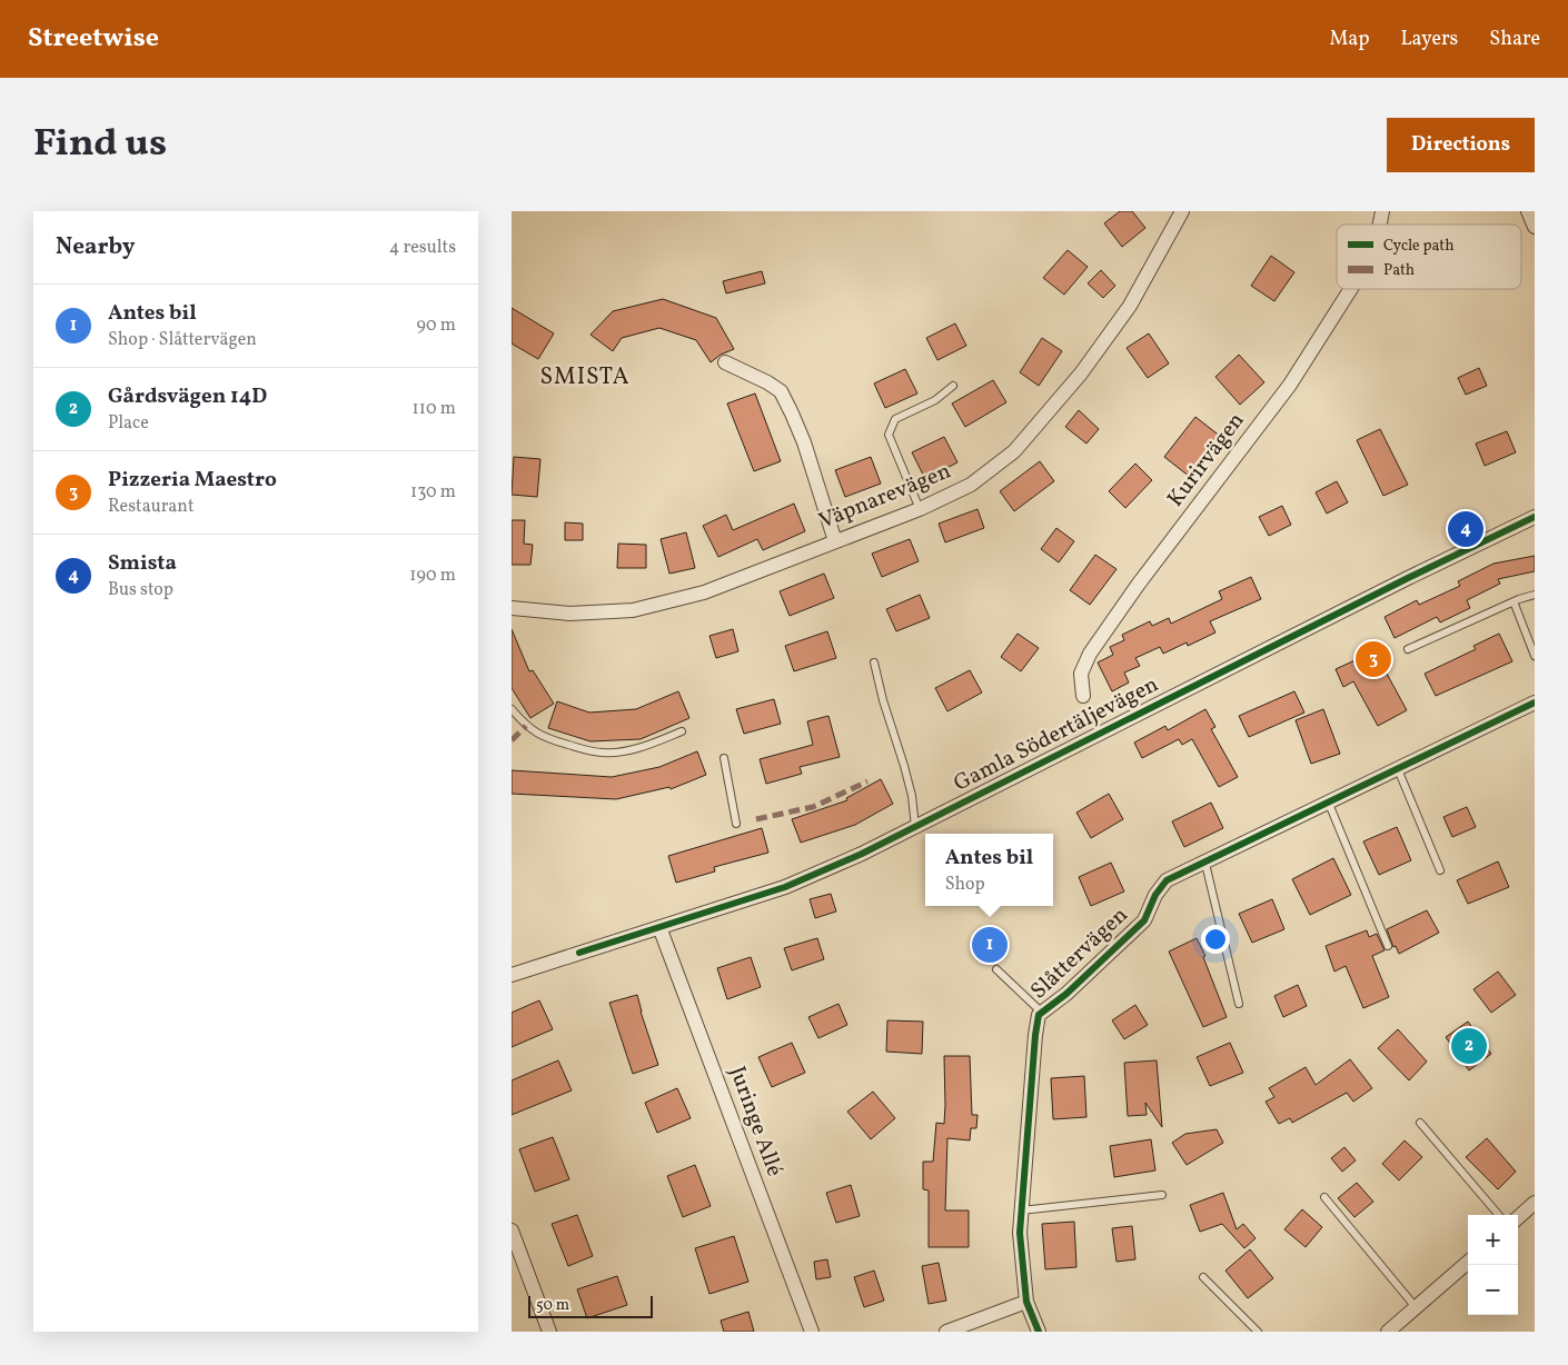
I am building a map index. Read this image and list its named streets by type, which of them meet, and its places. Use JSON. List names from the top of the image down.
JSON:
{
  "streets": {
    "street": [
      "Kurirvägen",
      "Väpnarevägen",
      "Gamla Södertäljevägen",
      "Slåttervägen",
      "Juringe Allé"
    ]
  },
  "crossings": [
    ["Gamla Södertäljevägen", "Juringe Allé"]
  ],
  "districts": ["SMISTA"],
  "legend": ["Cycle path", "Path"],
  "scale_bar": "50 m",
  "page": {
    "header": "Streetwise",
    "nav": ["Map", "Layers", "Share"],
    "title": "Find us",
    "buttons": "Directions",
    "heading": ["Nearby", "4 results"],
    "list": [
      {
        "mark": "1",
        "name": "Antes bil",
        "note": "Shop · Slåttervägen",
        "value": "90 m"
      },
      {
        "mark": "2",
        "name": "Gårdsvägen 14D",
        "note": "Place",
        "value": "110 m"
      },
      {
        "mark": "3",
        "name": "Pizzeria Maestro",
        "note": "Restaurant",
        "value": "130 m"
      },
      {
        "mark": "4",
        "name": "Smista",
        "note": "Bus stop",
        "value": "190 m"
      }
    ],
    "pins": [
      "4",
      "3",
      "1",
      "2"
    ],
    "popup": ["Antes bil", "Shop"],
    "map_buttons": ["+", "−"],
    "scale": "50 m"
  }
}
